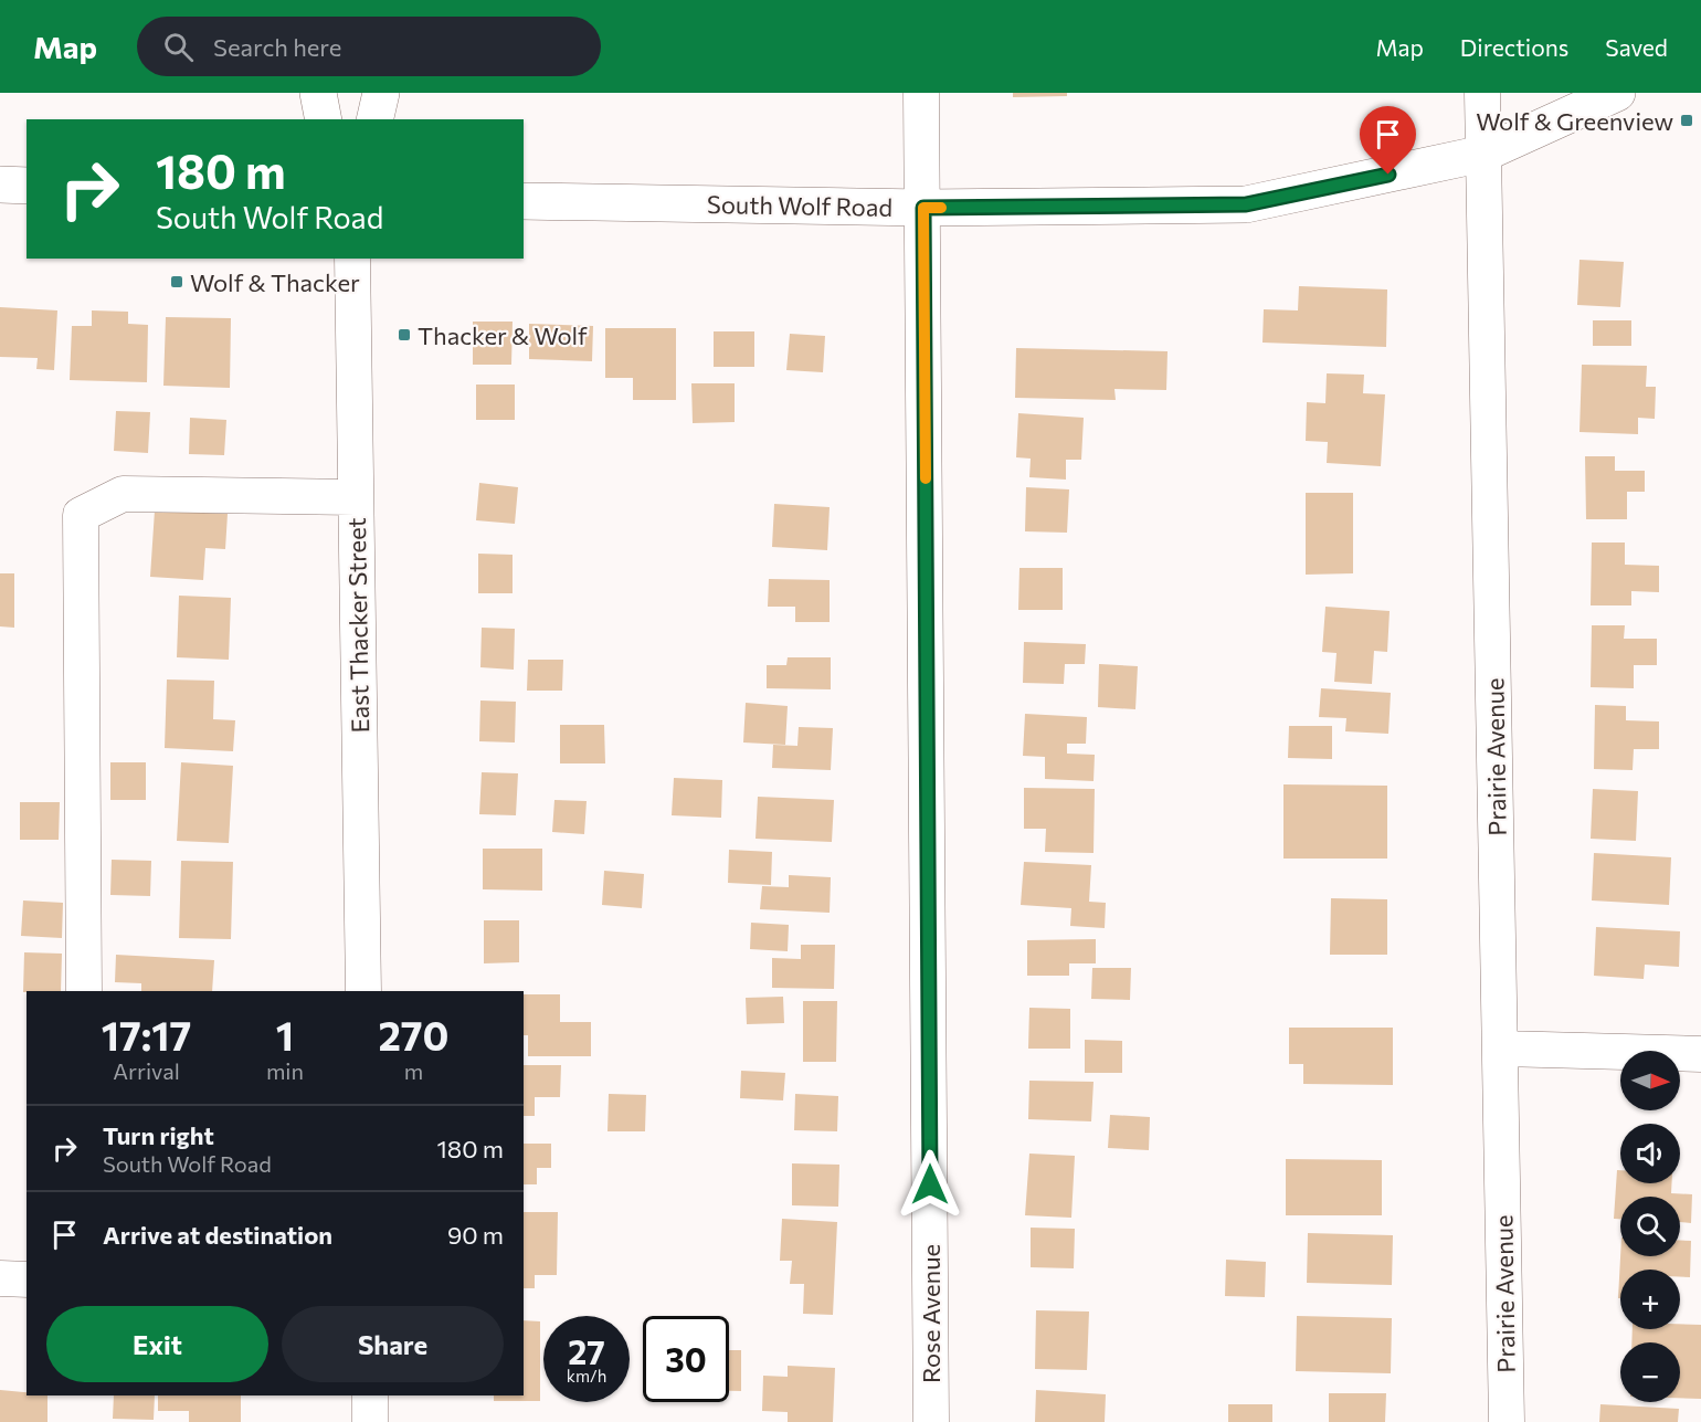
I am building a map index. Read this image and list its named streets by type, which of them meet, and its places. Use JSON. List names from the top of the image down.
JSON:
{
  "streets": {
    "main road": ["South Wolf Road"],
    "street": ["East Thacker Street", "Prairie Avenue", "Rose Avenue"]
  },
  "crossings": [
    ["South Wolf Road", "Prairie Avenue"],
    ["South Wolf Road", "Rose Avenue"]
  ],
  "places": {
    "transit": ["Wolf & Greenview", "Wolf & Thacker", "Thacker & Wolf"]
  },
  "north": "right",
  "page": {
    "header": "Map",
    "search": "Search here",
    "nav": ["Map", "Directions", "Saved"],
    "turn": ["180 m", "South Wolf Road"],
    "eta": [
      "17:17",
      "Arrival",
      "1",
      "min",
      "270",
      "m"
    ],
    "map_buttons": ["+", "−"],
    "list": [
      {
        "name": "Turn right",
        "note": "South Wolf Road",
        "value": "180 m"
      },
      {
        "name": "Arrive at destination",
        "value": "90 m"
      }
    ],
    "buttons": ["Exit", "Share"],
    "speed": "27 km/h",
    "limit": "30"
  }
}
